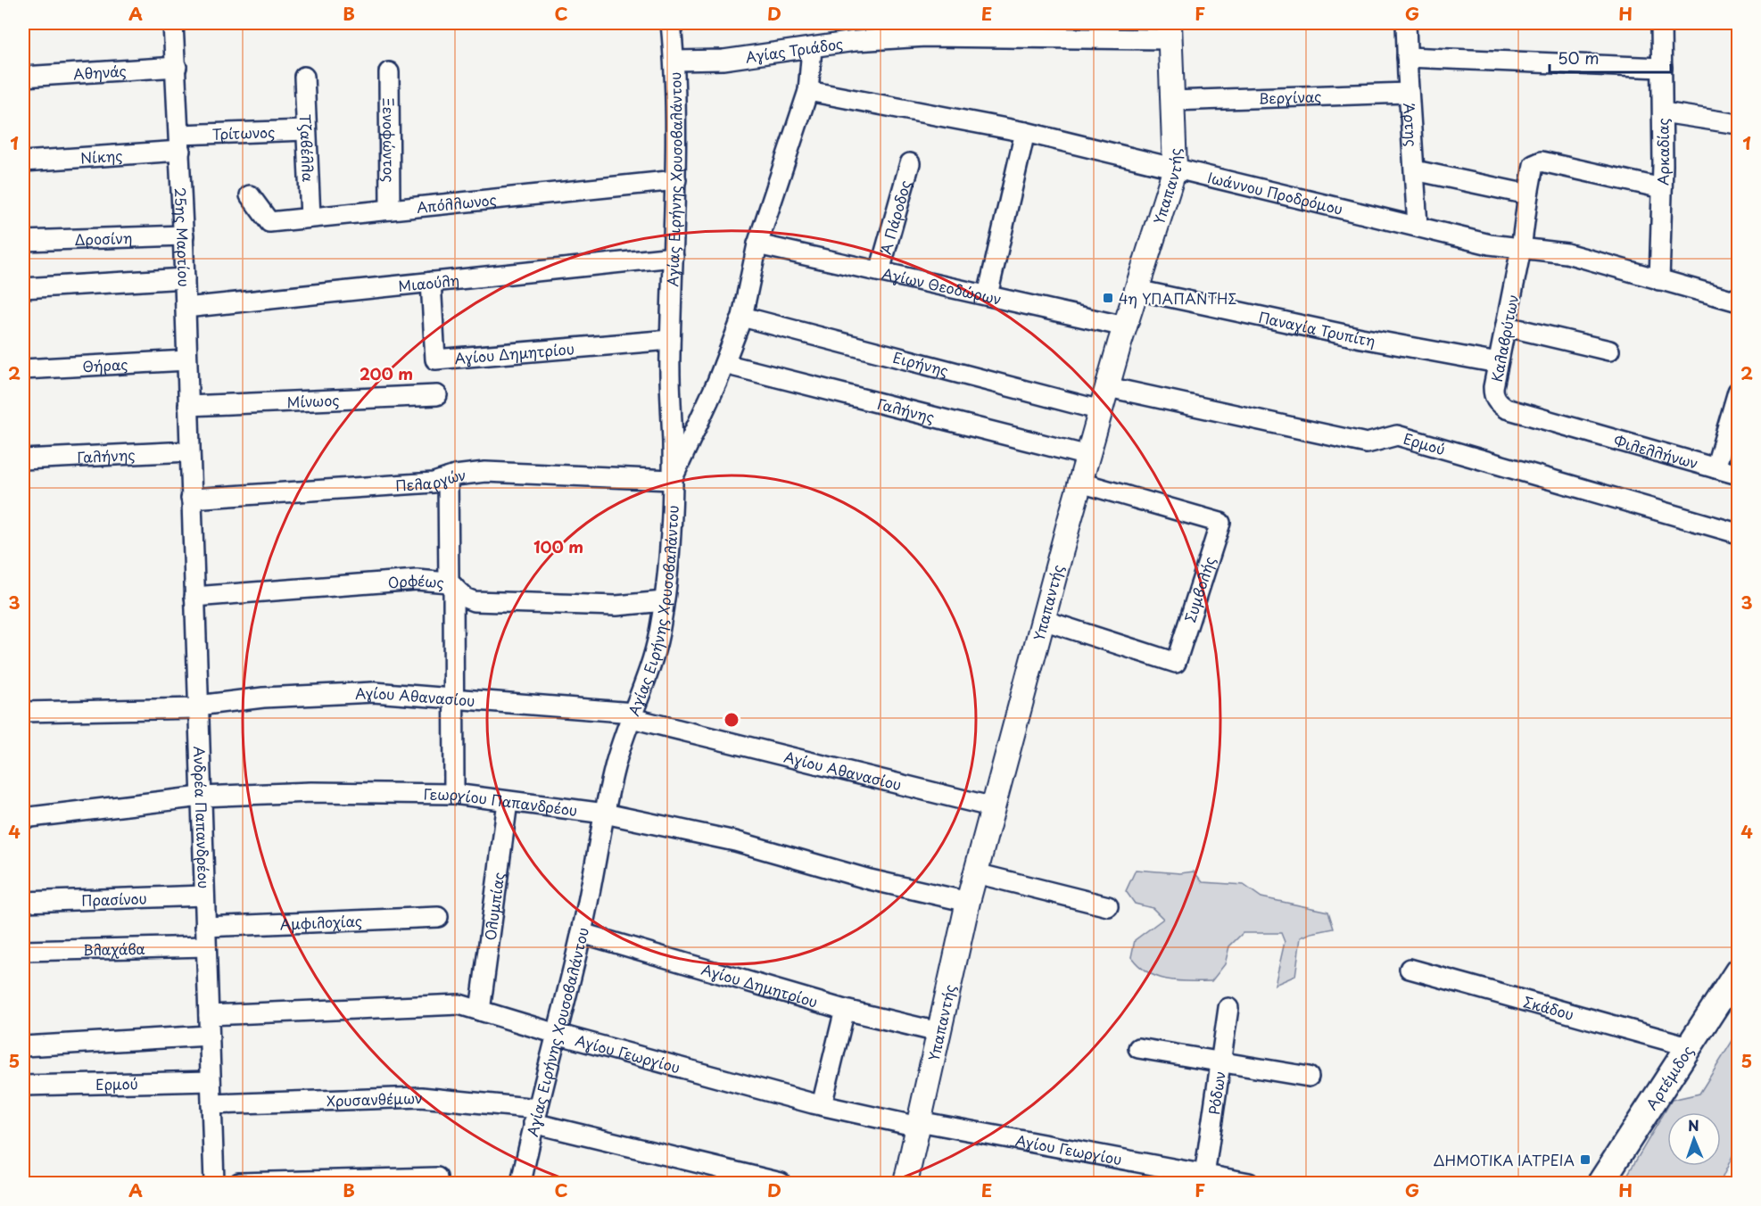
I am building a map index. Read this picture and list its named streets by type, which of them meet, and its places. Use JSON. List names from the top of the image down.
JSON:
{
  "streets": {
    "main road": ["Αρτέμιδος"],
    "street": [
      "Αγίας Τριάδος",
      "Αθηνάς",
      "Βεργίνας",
      "Άρτης",
      "Τρίτωνος",
      "Ξενοφώντος",
      "Τζαβέλλα",
      "Αρκαδίας",
      "Νίκης",
      "Αγίας Ειρήνης Χρυσοβαλάντου",
      "Υπαπαντής",
      "Ιωάννου Προδρόμου",
      "Απόλλωνος",
      "Α΄ Πάροδος",
      "25ης Μαρτίου",
      "Δροσίνη",
      "Μιαούλη",
      "Αγίων Θεοδώρων",
      "Παναγία Τρυπίτη",
      "Καλαβρύτων",
      "Αγίου Δημητρίου",
      "Θήρας",
      "Ειρήνης",
      "Μίνωος",
      "Γαλήνης",
      "Ερμού",
      "Φιλελλήνων",
      "Πελαργών",
      "Ορφέως",
      "Συμβολής",
      "Αγίου Αθανασίου",
      "Γεωργίου Παπανδρέου",
      "Ανδρέα Παπανδρέου",
      "Πρασίνου",
      "Ολυμπίας",
      "Αμφιλοχίας",
      "Βλαχάβα",
      "Σκάδου",
      "Αγίου Γεωργίου",
      "Ρόδων",
      "Χρυσανθέμων"
    ]
  },
  "crossings": [
    ["Αγίας Τριάδος", "Αγίας Ειρήνης Χρυσοβαλάντου"],
    ["Αγίας Τριάδος", "Υπαπαντής"],
    ["Αθηνάς", "25ης Μαρτίου"],
    ["Βεργίνας", "Άρτης"],
    ["Βεργίνας", "Υπαπαντής"],
    ["Άρτης", "Ιωάννου Προδρόμου"],
    ["Τρίτωνος", "Τζαβέλλα"],
    ["Τρίτωνος", "Νίκης"],
    ["Τρίτωνος", "25ης Μαρτίου"],
    ["Ξενοφώντος", "Απόλλωνος"],
    ["Τζαβέλλα", "Απόλλωνος"],
    ["Αρκαδίας", "Ιωάννου Προδρόμου"],
    ["Αρκαδίας", "Καλαβρύτων"],
    ["Νίκης", "25ης Μαρτίου"],
    ["Αγίας Ειρήνης Χρυσοβαλάντου", "Απόλλωνος"],
    ["Αγίας Ειρήνης Χρυσοβαλάντου", "Μιαούλη"],
    ["Αγίας Ειρήνης Χρυσοβαλάντου", "Αγίου Δημητρίου"],
    ["Αγίας Ειρήνης Χρυσοβαλάντου", "Πελαργών"],
    ["Αγίας Ειρήνης Χρυσοβαλάντου", "Ορφέως"],
    ["Αγίας Ειρήνης Χρυσοβαλάντου", "Αγίου Αθανασίου"],
    ["Αγίας Ειρήνης Χρυσοβαλάντου", "Γεωργίου Παπανδρέου"],
    ["Αγίας Ειρήνης Χρυσοβαλάντου", "Αγίου Γεωργίου"],
    ["Αγίας Ειρήνης Χρυσοβαλάντου", "Χρυσανθέμων"],
    ["Υπαπαντής", "Ιωάννου Προδρόμου"],
    ["Υπαπαντής", "Αγίων Θεοδώρων"],
    ["Υπαπαντής", "Παναγία Τρυπίτη"],
    ["Υπαπαντής", "Αγίου Δημητρίου"],
    ["Υπαπαντής", "Ειρήνης"],
    ["Υπαπαντής", "Γαλήνης"],
    ["Υπαπαντής", "Ερμού"],
    ["Υπαπαντής", "Συμβολής"],
    ["Υπαπαντής", "Αγίου Αθανασίου"],
    ["Υπαπαντής", "Γεωργίου Παπανδρέου"],
    ["Υπαπαντής", "Αγίου Γεωργίου"],
    ["Ιωάννου Προδρόμου", "Καλαβρύτων"],
    ["Α΄ Πάροδος", "Αγίων Θεοδώρων"],
    ["25ης Μαρτίου", "Δροσίνη"],
    ["25ης Μαρτίου", "Μιαούλη"],
    ["25ης Μαρτίου", "Θήρας"],
    ["25ης Μαρτίου", "Μίνωος"],
    ["25ης Μαρτίου", "Γαλήνης"],
    ["25ης Μαρτίου", "Ανδρέα Παπανδρέου"],
    ["Μιαούλη", "Αγίου Δημητρίου"],
    ["Παναγία Τρυπίτη", "Καλαβρύτων"],
    ["Καλαβρύτων", "Φιλελλήνων"],
    ["Γαλήνης", "Ανδρέα Παπανδρέου"],
    ["Ερμού", "Ανδρέα Παπανδρέου"],
    ["Πελαργών", "Ανδρέα Παπανδρέου"],
    ["Ορφέως", "Ανδρέα Παπανδρέου"],
    ["Αγίου Αθανασίου", "Ανδρέα Παπανδρέου"],
    ["Γεωργίου Παπανδρέου", "Ανδρέα Παπανδρέου"],
    ["Γεωργίου Παπανδρέου", "Ολυμπίας"],
    ["Ανδρέα Παπανδρέου", "Πρασίνου"],
    ["Ανδρέα Παπανδρέου", "Αμφιλοχίας"],
    ["Ανδρέα Παπανδρέου", "Βλαχάβα"],
    ["Ανδρέα Παπανδρέου", "Αγίου Γεωργίου"],
    ["Ανδρέα Παπανδρέου", "Χρυσανθέμων"],
    ["Ολυμπίας", "Αγίου Γεωργίου"],
    ["Σκάδου", "Αρτέμιδος"],
    ["Αγίου Γεωργίου", "Ρόδων"]
  ],
  "places": {
    "transit": ["4η ΥΠΑΠΑΝΤΗΣ", "ΔΗΜΟΤΙΚΑ ΙΑΤΡΕΙΑ"]
  },
  "scale_bar": "50 m",
  "north": "top",
  "grid": {
    "columns": [
      "A",
      "B",
      "C",
      "D",
      "E",
      "F",
      "G",
      "H"
    ],
    "rows": [
      "1",
      "2",
      "3",
      "4",
      "5"
    ]
  },
  "rings": ["200 m", "100 m"]
}
